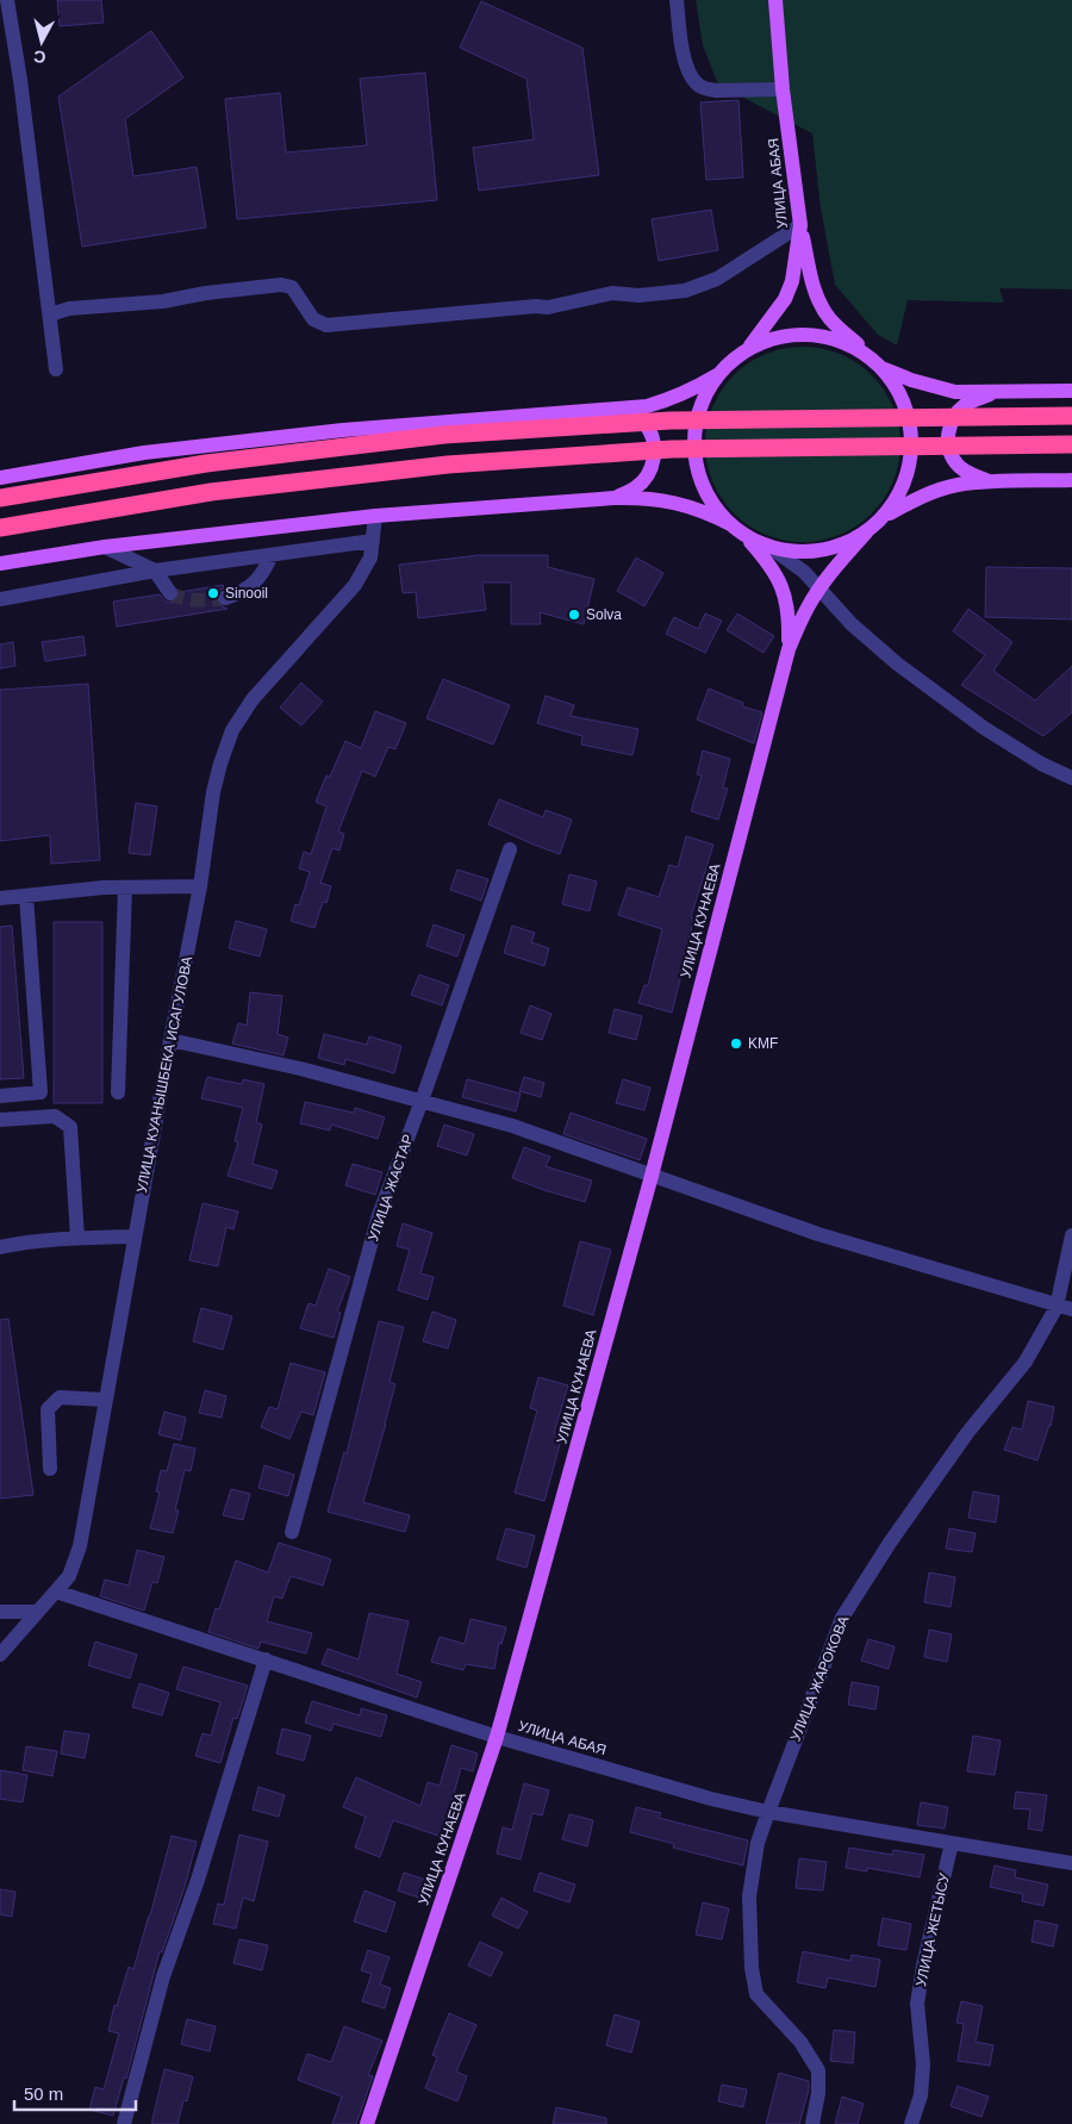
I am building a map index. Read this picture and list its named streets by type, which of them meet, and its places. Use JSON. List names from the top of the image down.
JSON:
{
  "streets": {
    "main road": ["УЛИЦА АБАЯ", "УЛИЦА КУНАЕВА"],
    "street": [
      "УЛИЦА КУАНЫШБЕКА ИСАГУЛОВА",
      "УЛИЦА ЖАСТАР",
      "УЛИЦА ЖАРОКОВА",
      "УЛИЦА ЖЕТЫСУ"
    ]
  },
  "crossings": [
    ["УЛИЦА АБАЯ", "УЛИЦА КУНАЕВА"],
    ["УЛИЦА АБАЯ", "УЛИЦА КУАНЫШБЕКА ИСАГУЛОВА"],
    ["УЛИЦА АБАЯ", "УЛИЦА ЖАРОКОВА"],
    ["УЛИЦА АБАЯ", "УЛИЦА ЖЕТЫСУ"]
  ],
  "places": ["Sinooil", "Solva", "KMF"],
  "scale_bar": "50 m",
  "north": "bottom"
}
